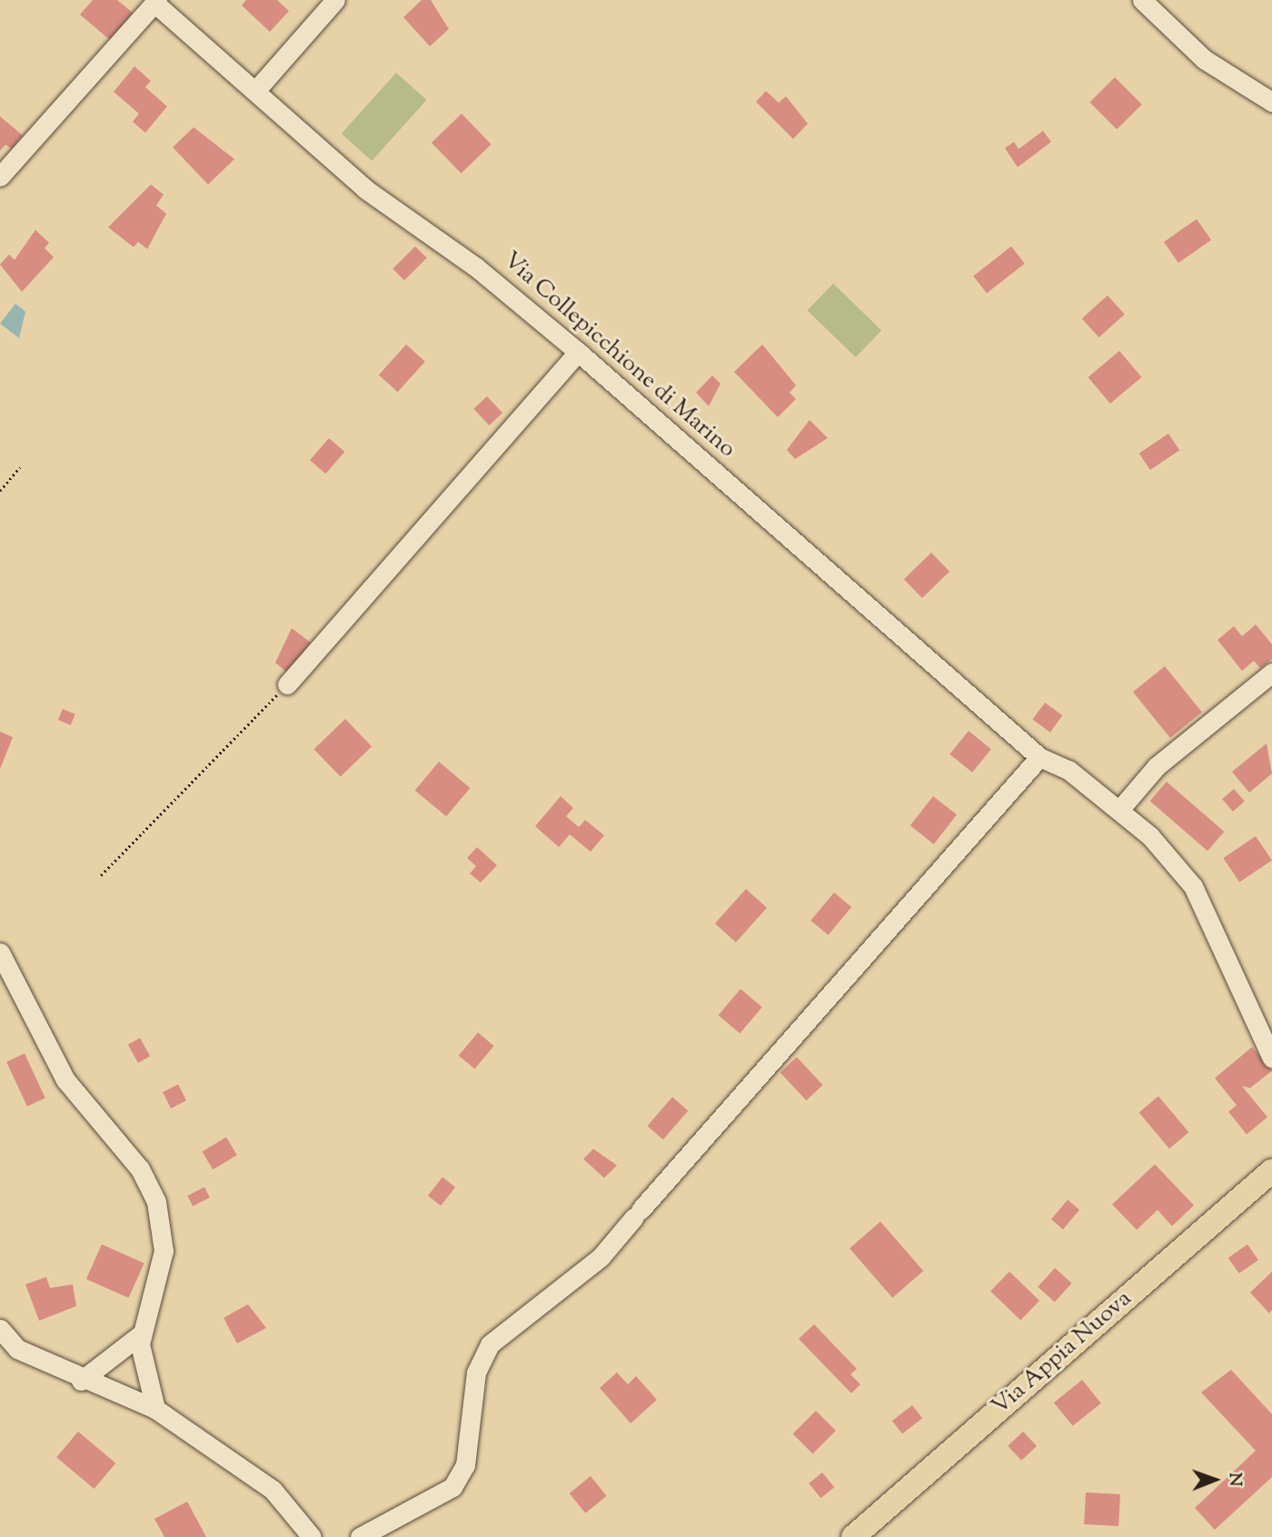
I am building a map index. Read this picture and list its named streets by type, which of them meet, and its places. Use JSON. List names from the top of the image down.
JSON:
{
  "streets": {
    "main road": ["Via Appia Nuova"],
    "street": ["Via Collepicchione di Marino"]
  },
  "north": "right"
}
